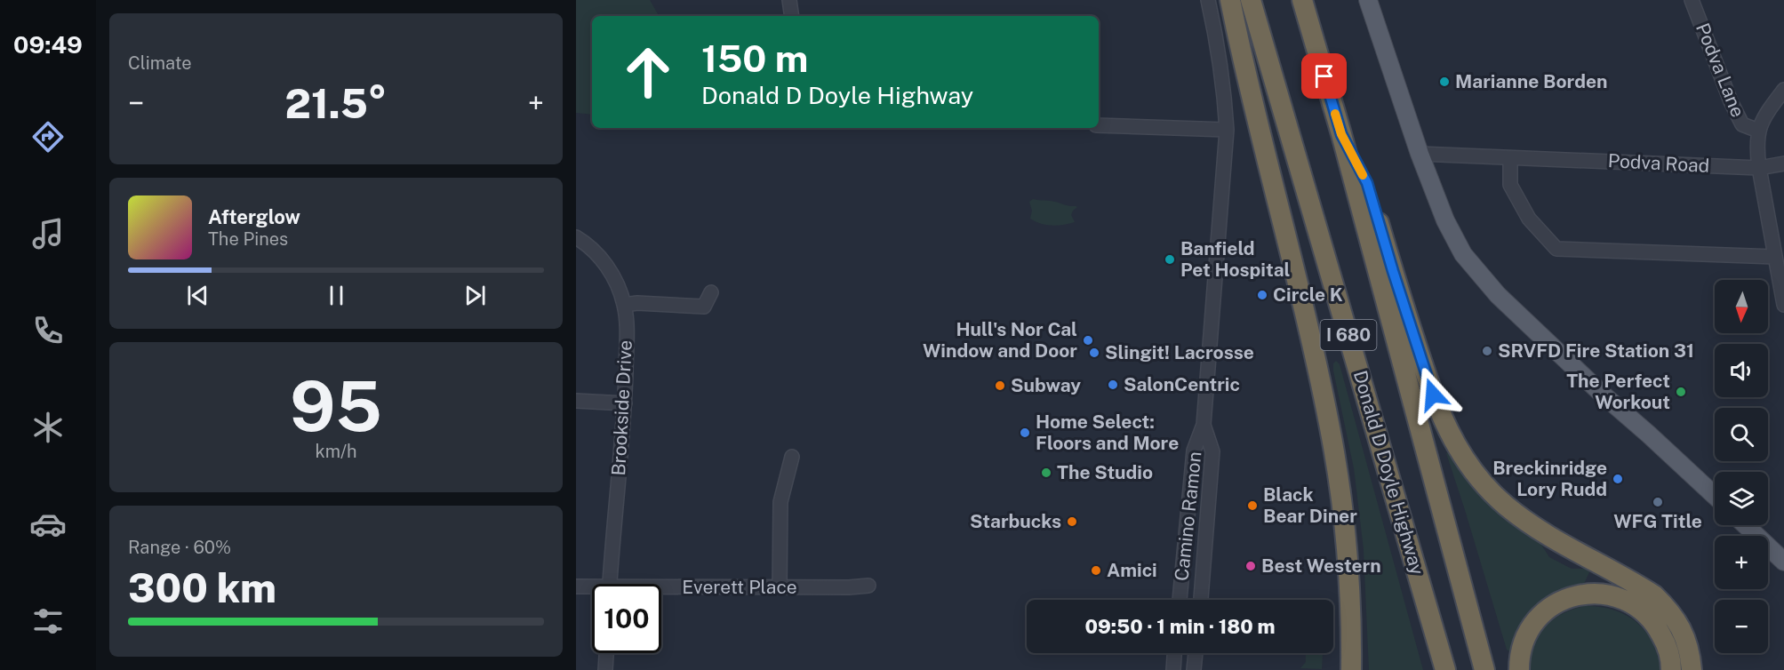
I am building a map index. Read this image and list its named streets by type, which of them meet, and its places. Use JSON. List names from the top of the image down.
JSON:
{
  "streets": {
    "highway": ["I 680", "Donald D Doyle Highway"],
    "street": [
      "Podva Lane",
      "Podva Road",
      "Brookside Drive",
      "Camino Ramon",
      "Everett Place"
    ]
  },
  "places": [
    "Marianne Borden",
    "Banfield Pet Hospital",
    "Circle K",
    "Hull's Nor Cal Window and Door",
    "SRVFD Fire Station 31",
    "Slingit! Lacrosse",
    "SalonCentric",
    "Subway",
    "The Perfect Workout",
    "Home Select: Floors and More",
    "The Studio",
    "Breckinridge Lory Rudd",
    "WFG Title",
    "Black Bear Diner",
    "Starbucks",
    "Best Western",
    "Amici"
  ],
  "north": "bottom",
  "page": {
    "tabs": "09:49",
    "tile": [
      "Climate",
      ["95", "km/h"],
      ["Range · 60%", "300 km"]
    ],
    "turn": ["150 m", "Donald D Doyle Highway"],
    "heat": ["−", "21.5°", "+"],
    "song": ["Afterglow", "The Pines"],
    "map_buttons": ["+", "−"],
    "limit": "100",
    "trip": "09:50 · 1 min · 180 m"
  }
}
